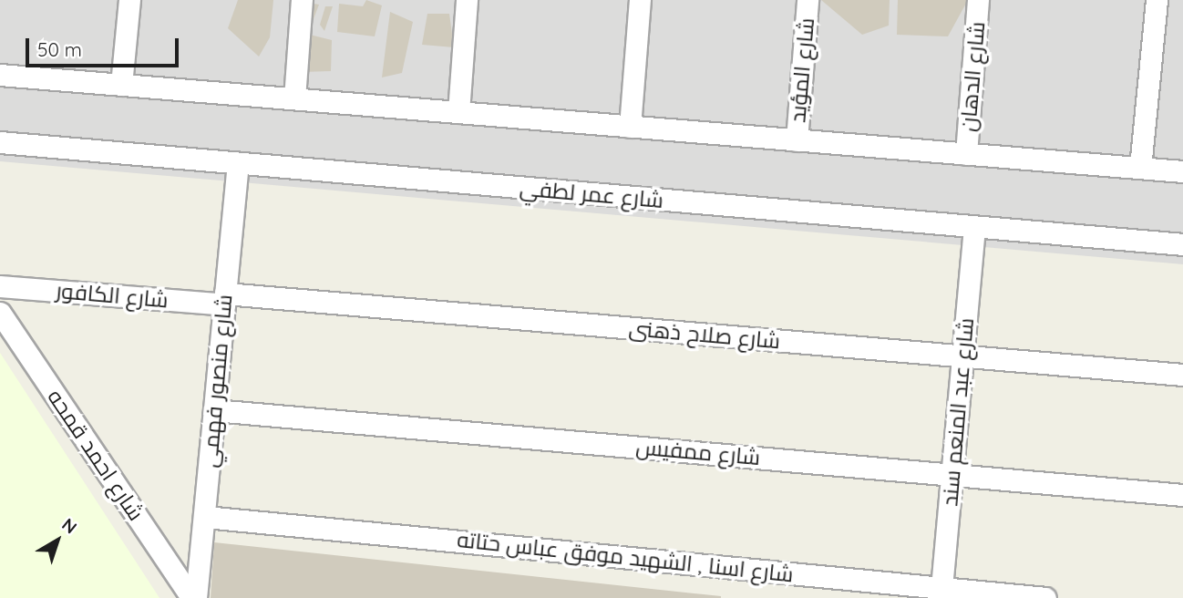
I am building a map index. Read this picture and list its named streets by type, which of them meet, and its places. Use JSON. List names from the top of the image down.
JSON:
{
  "streets": {
    "street": [
      "شارع المؤيد",
      "شارع الدهان",
      "شارع عمر لطفي",
      "شارع الكافور",
      "شارع صلاح ذهنى",
      "شارع منصور فهمي",
      "شارع عبد المنعم سند",
      "شارع ممفيس",
      "شارع احمد قمحه",
      "شارع اسنا , الشهيد موفق عباس حتاته"
    ]
  },
  "crossings": [
    ["شارع عمر لطفي", "شارع منصور فهمي"],
    ["شارع عمر لطفي", "شارع عبد المنعم سند"],
    ["شارع الكافور", "شارع صلاح ذهنى"],
    ["شارع الكافور", "شارع منصور فهمي"],
    ["شارع صلاح ذهنى", "شارع منصور فهمي"],
    ["شارع صلاح ذهنى", "شارع عبد المنعم سند"],
    ["شارع منصور فهمي", "شارع ممفيس"],
    ["شارع منصور فهمي", "شارع احمد قمحه"],
    ["شارع منصور فهمي", "شارع اسنا , الشهيد موفق عباس حتاته"],
    ["شارع عبد المنعم سند", "شارع ممفيس"],
    ["شارع عبد المنعم سند", "شارع اسنا , الشهيد موفق عباس حتاته"]
  ],
  "scale_bar": "50 m",
  "north": "top right"
}
